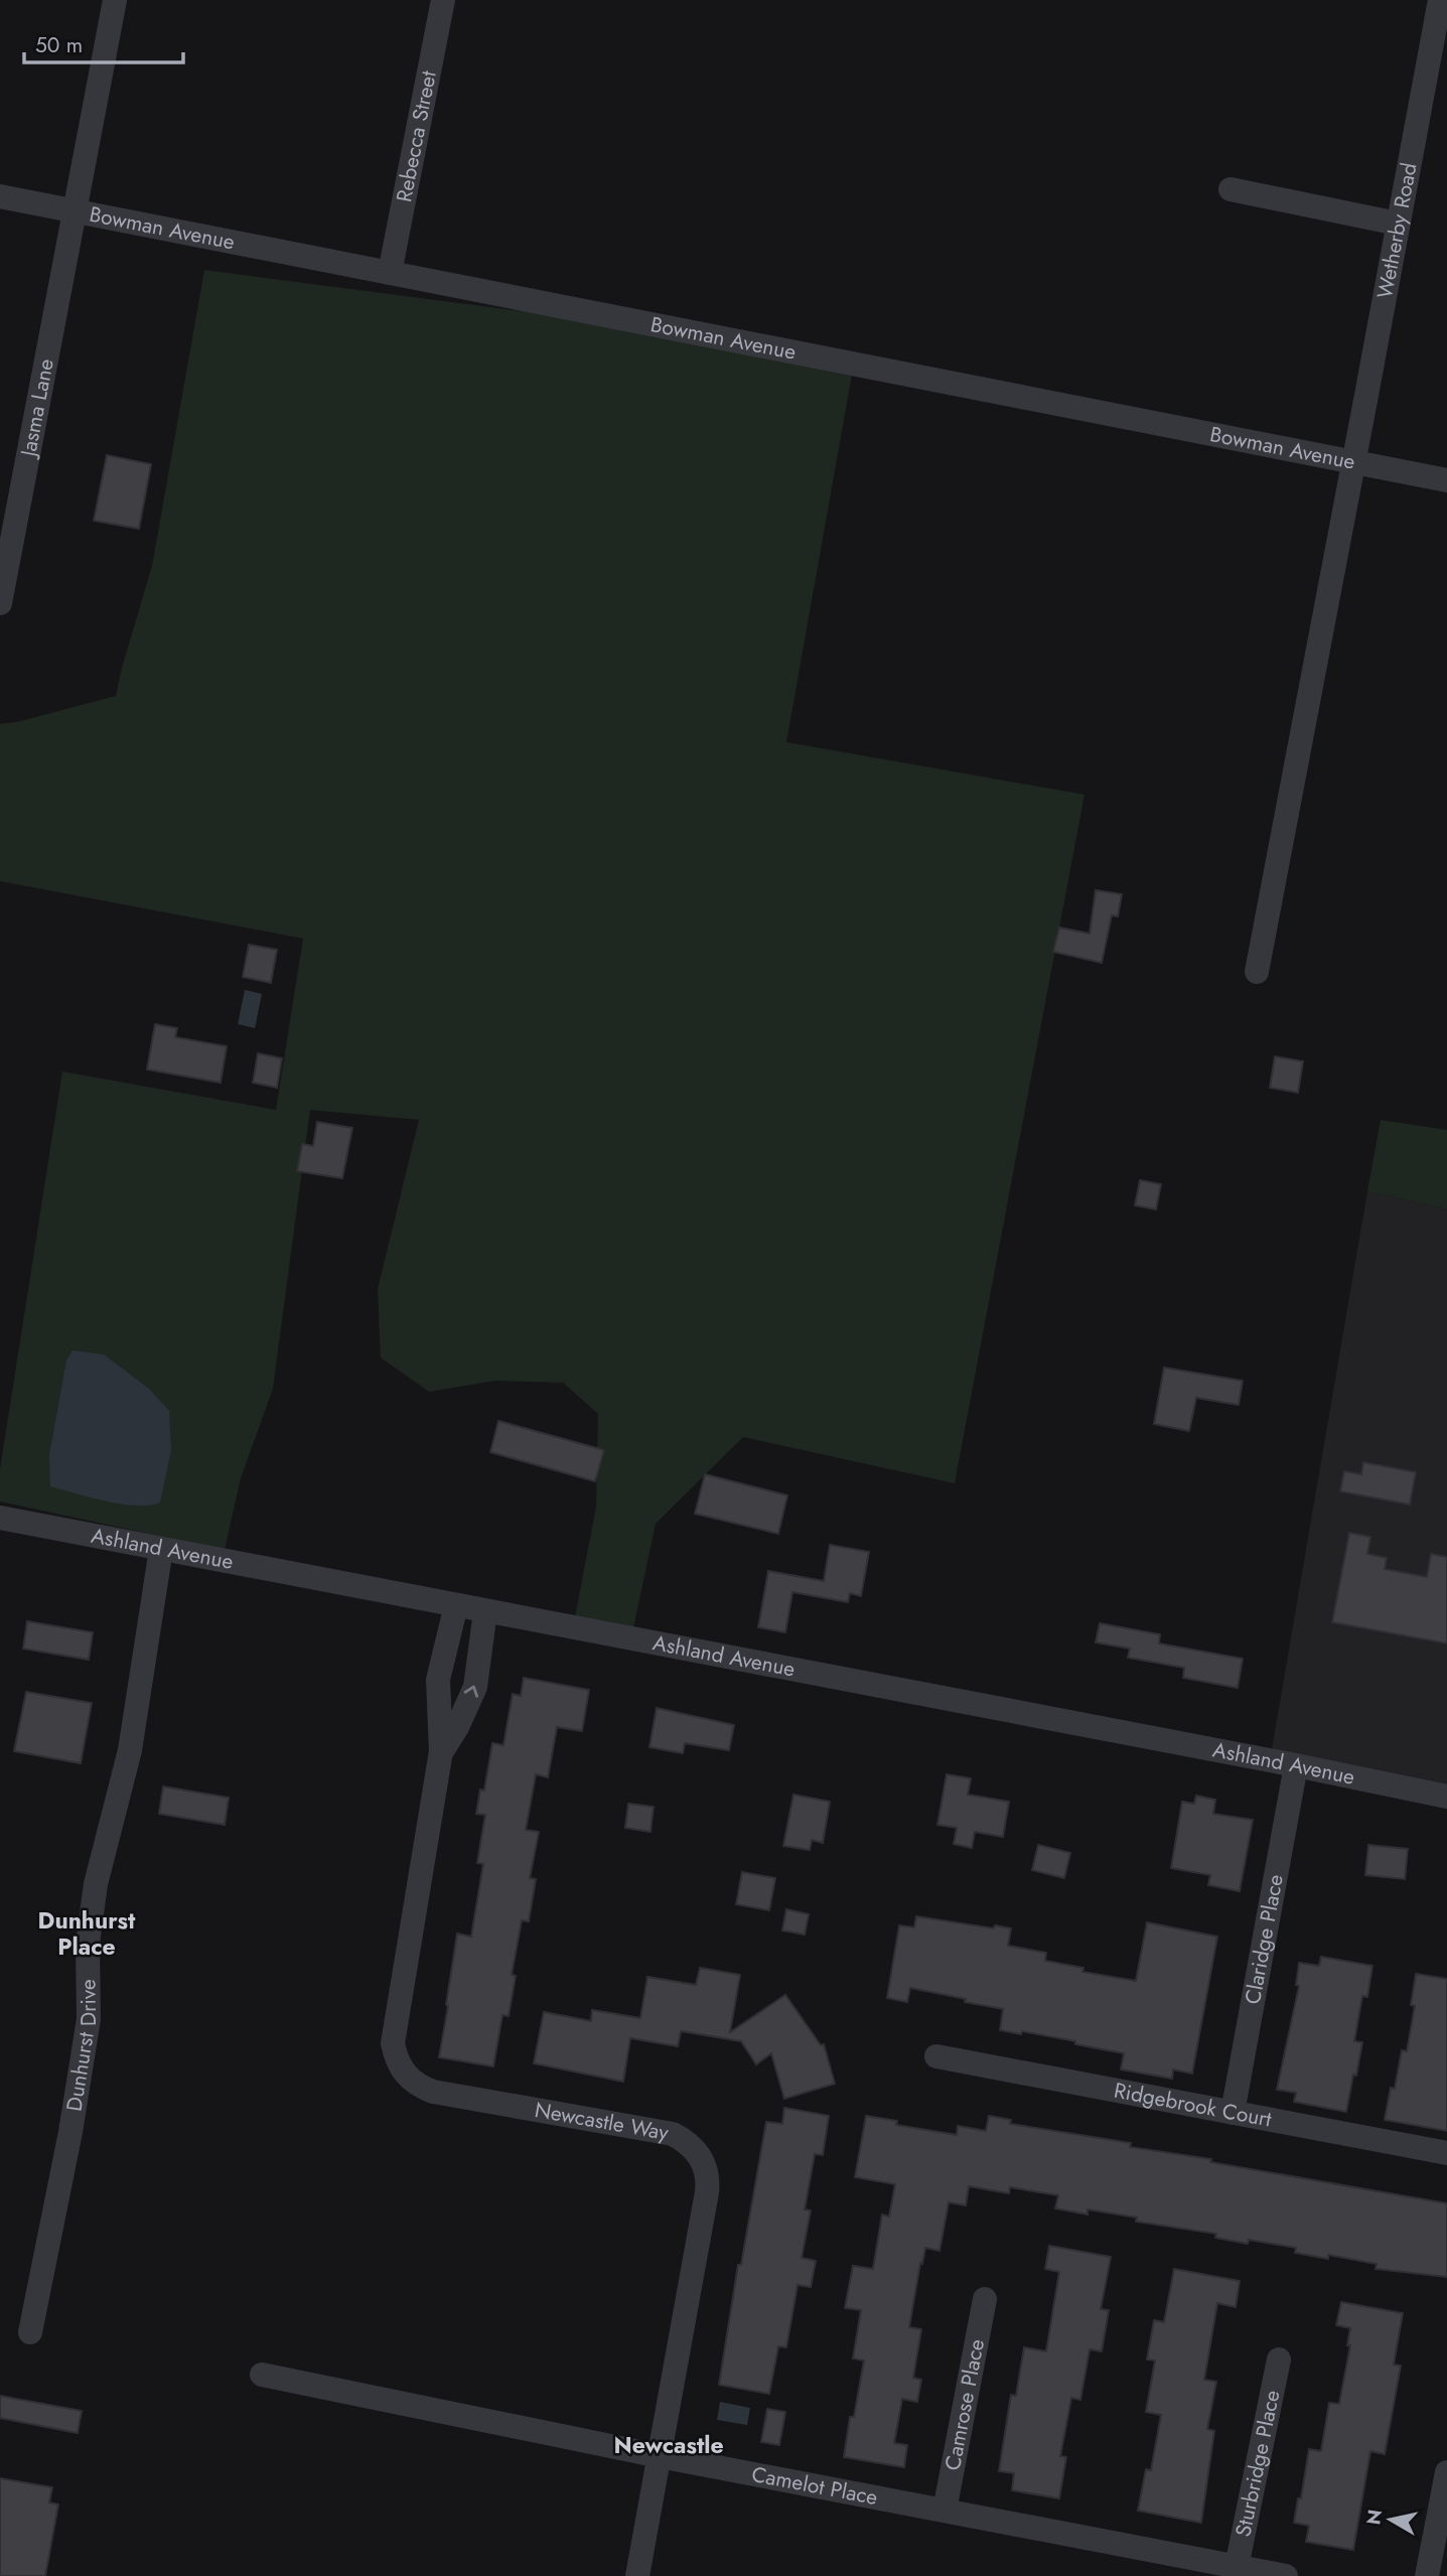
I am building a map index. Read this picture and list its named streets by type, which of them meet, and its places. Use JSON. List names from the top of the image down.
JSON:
{
  "streets": {
    "street": [
      "Rebecca Street",
      "Bowman Avenue",
      "Wetherby Road",
      "Jasma Lane",
      "Ashland Avenue",
      "Claridge Place",
      "Dunhurst Drive",
      "Ridgebrook Court",
      "Newcastle Way",
      "Camrose Place",
      "Sturbridge Place",
      "Camelot Place"
    ]
  },
  "crossings": [
    ["Rebecca Street", "Bowman Avenue"],
    ["Bowman Avenue", "Wetherby Road"],
    ["Bowman Avenue", "Jasma Lane"],
    ["Ashland Avenue", "Claridge Place"],
    ["Ashland Avenue", "Dunhurst Drive"],
    ["Ashland Avenue", "Newcastle Way"],
    ["Claridge Place", "Ridgebrook Court"],
    ["Newcastle Way", "Camelot Place"],
    ["Camrose Place", "Camelot Place"],
    ["Sturbridge Place", "Camelot Place"]
  ],
  "districts": ["Dunhurst Place", "Newcastle"],
  "scale_bar": "50 m",
  "north": "left"
}
